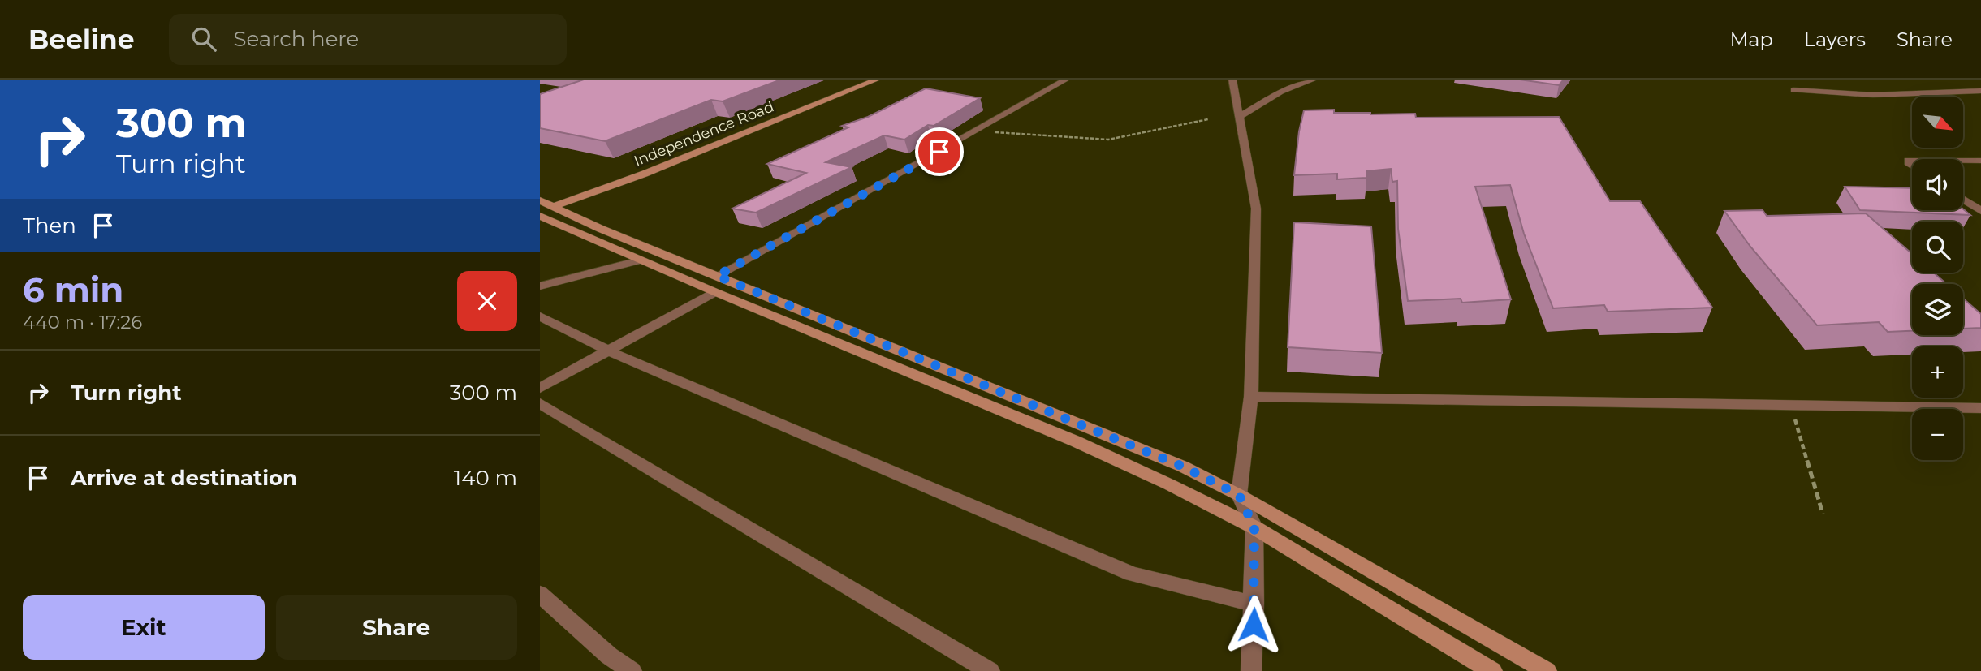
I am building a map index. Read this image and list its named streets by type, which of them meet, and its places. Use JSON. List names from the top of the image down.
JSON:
{
  "streets": {
    "main road": ["Independence Road"]
  },
  "north": "bottom right",
  "page": {
    "header": "Beeline",
    "search": "Search here",
    "nav": ["Map", "Layers", "Share"],
    "turn": ["300 m", "Turn right"],
    "map_buttons": ["+", "−"],
    "then": "Then",
    "heading": ["6 min", "440 m · 17:26"],
    "list": [
      {
        "name": "Turn right",
        "value": "300 m"
      },
      {
        "name": "Arrive at destination",
        "value": "140 m"
      }
    ],
    "buttons": ["Exit", "Share"]
  }
}
